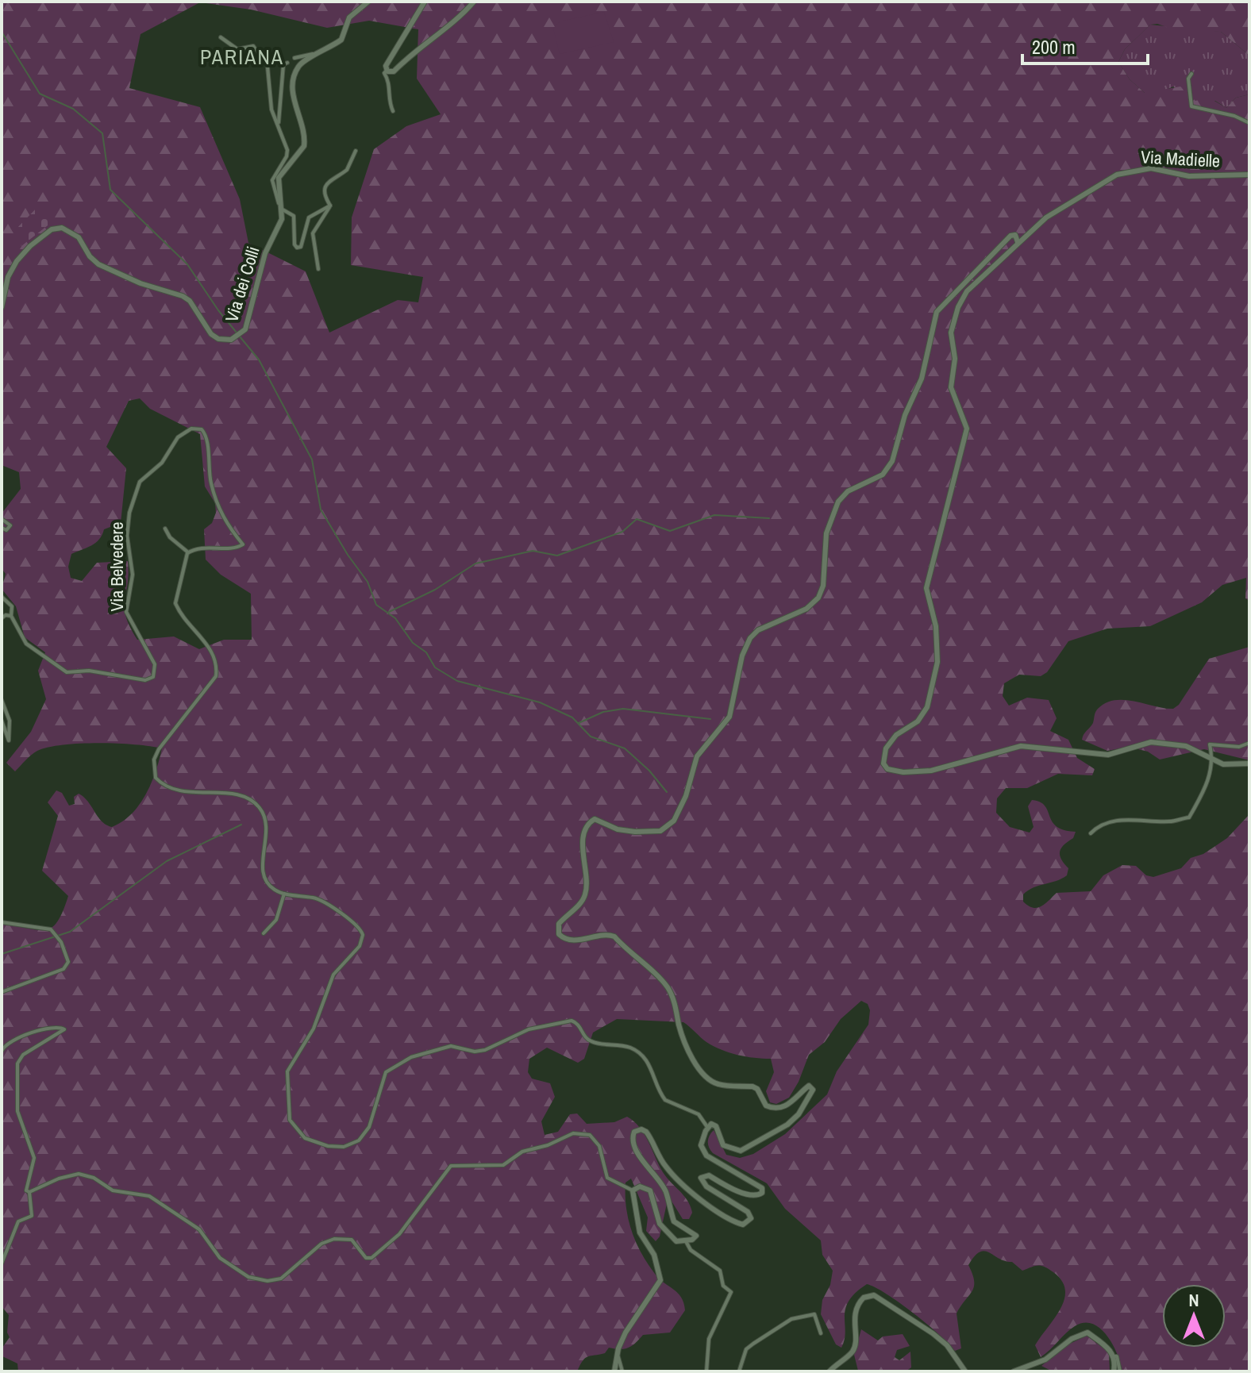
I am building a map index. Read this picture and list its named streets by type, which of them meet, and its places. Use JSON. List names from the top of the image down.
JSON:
{
  "streets": {
    "street": ["Via Madielle", "Via dei Colli", "Via Belvedere"]
  },
  "districts": ["PARIANA"],
  "scale_bar": "200 m",
  "north": "top"
}
